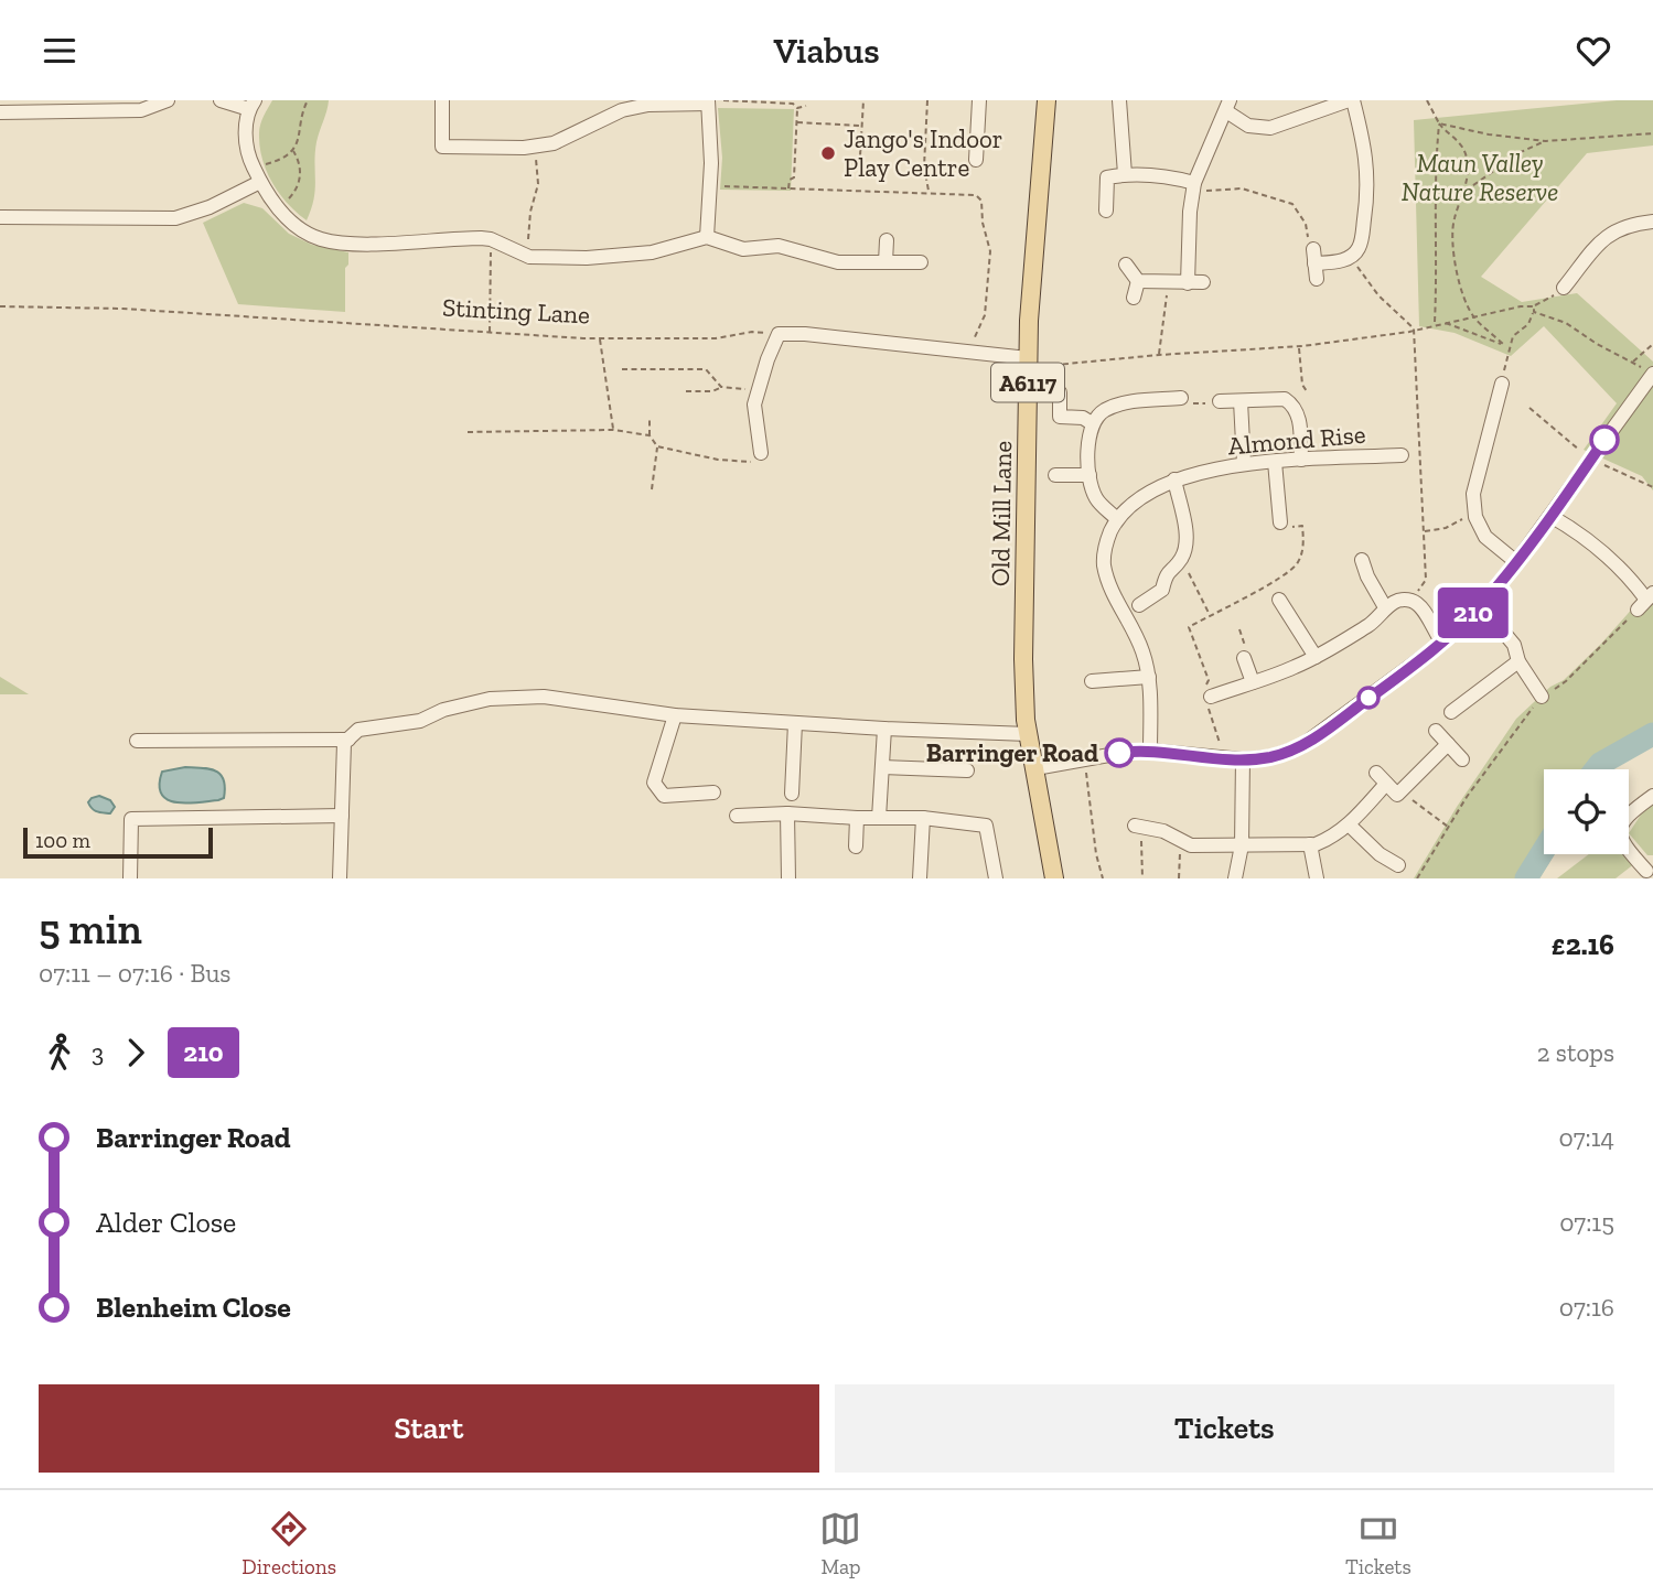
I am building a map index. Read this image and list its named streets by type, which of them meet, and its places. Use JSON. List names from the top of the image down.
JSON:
{
  "streets": {
    "main road": ["A6117", "Old Mill Lane"],
    "street": ["Almond Rise"],
    "path": ["Stinting Lane"]
  },
  "parks": ["Maun Valley Nature Reserve"],
  "places": ["Jango's Indoor Play Centre", "Barringer Road"],
  "lines": ["bus line 210"],
  "scale_bar": "100 m",
  "page": {
    "header": "Viabus",
    "on_map": "210",
    "scale": "100 m",
    "heading": ["5 min", "07:11 – 07:16 · Bus", "£2.16"],
    "legs": ["3", "210", "2 stops"],
    "list": [
      {
        "name": "Barringer Road",
        "value": "07:14"
      },
      {
        "name": "Alder Close",
        "value": "07:15"
      },
      {
        "name": "Blenheim Close",
        "value": "07:16"
      }
    ],
    "buttons": ["Start", "Tickets"],
    "tabs": ["Directions", "Map", "Tickets"]
  }
}
